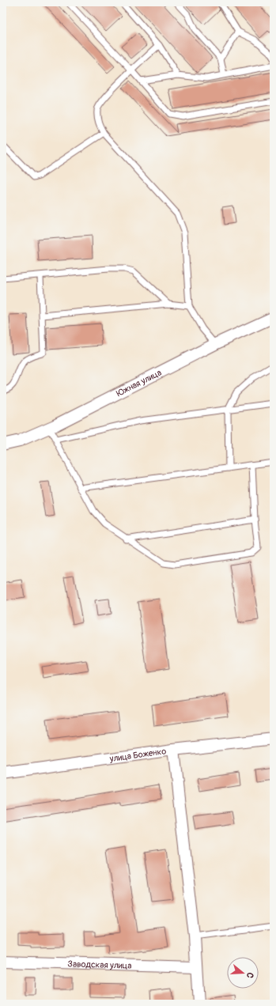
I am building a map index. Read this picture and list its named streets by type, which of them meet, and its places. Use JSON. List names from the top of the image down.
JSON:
{
  "streets": {
    "street": ["Южная улица", "улица Боженко", "Заводская улица"]
  },
  "north": "right"
}
